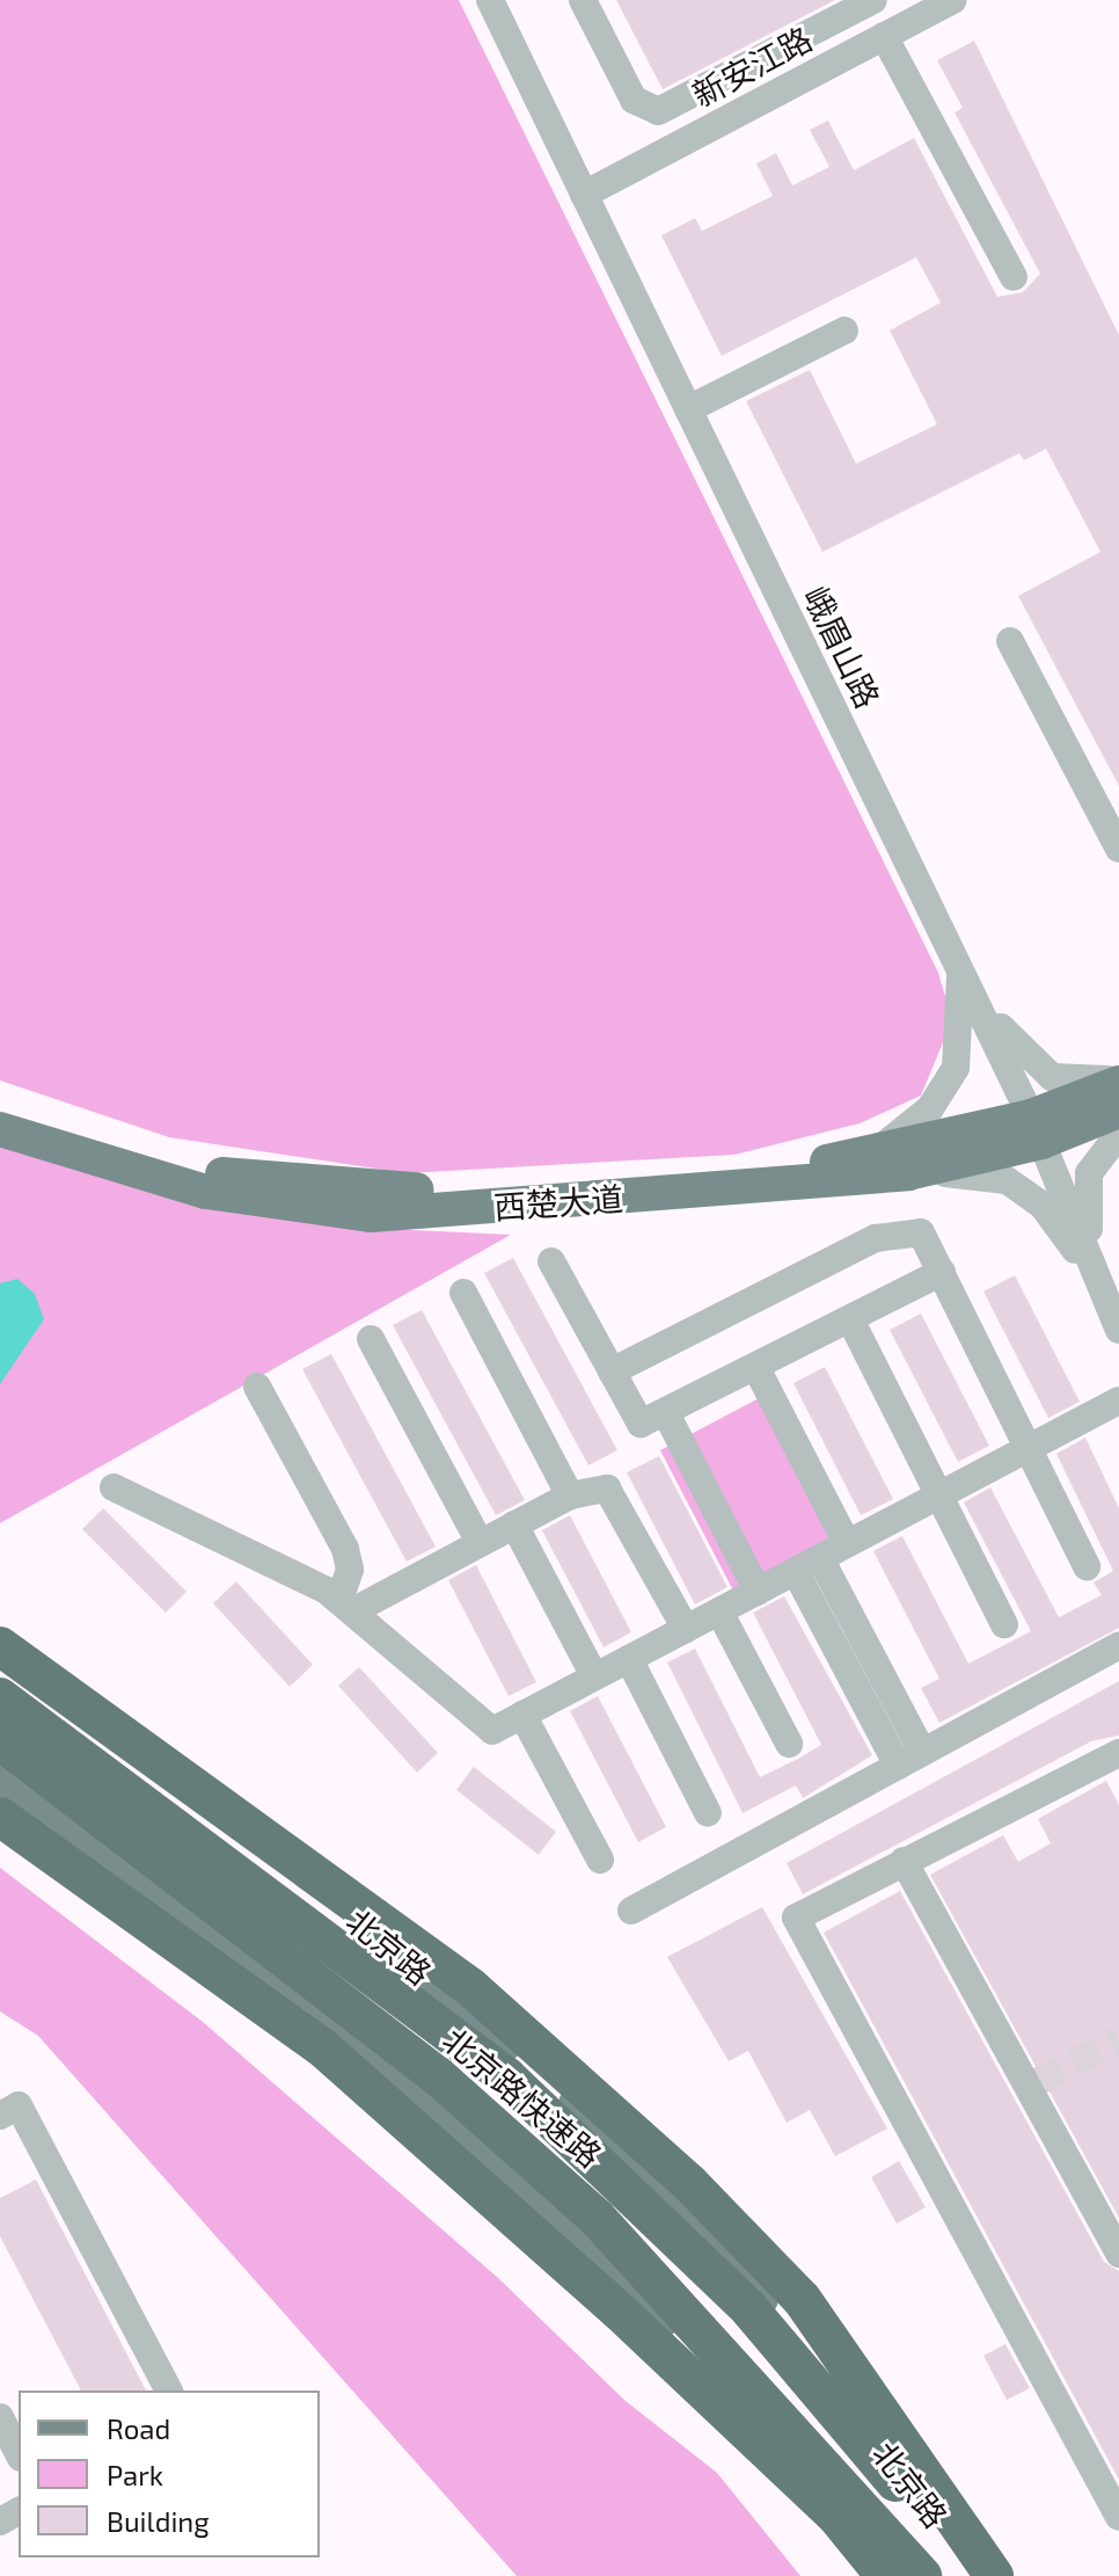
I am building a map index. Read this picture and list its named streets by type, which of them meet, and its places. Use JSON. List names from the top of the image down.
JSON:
{
  "streets": {
    "highway": ["北京路快速路"],
    "main road": ["西楚大道", "北京路"],
    "street": ["新安江路", "峨眉山路"]
  },
  "crossings": [
    ["新安江路", "峨眉山路"],
    ["峨眉山路", "西楚大道"]
  ],
  "legend": ["Road", "Park", "Building"]
}
